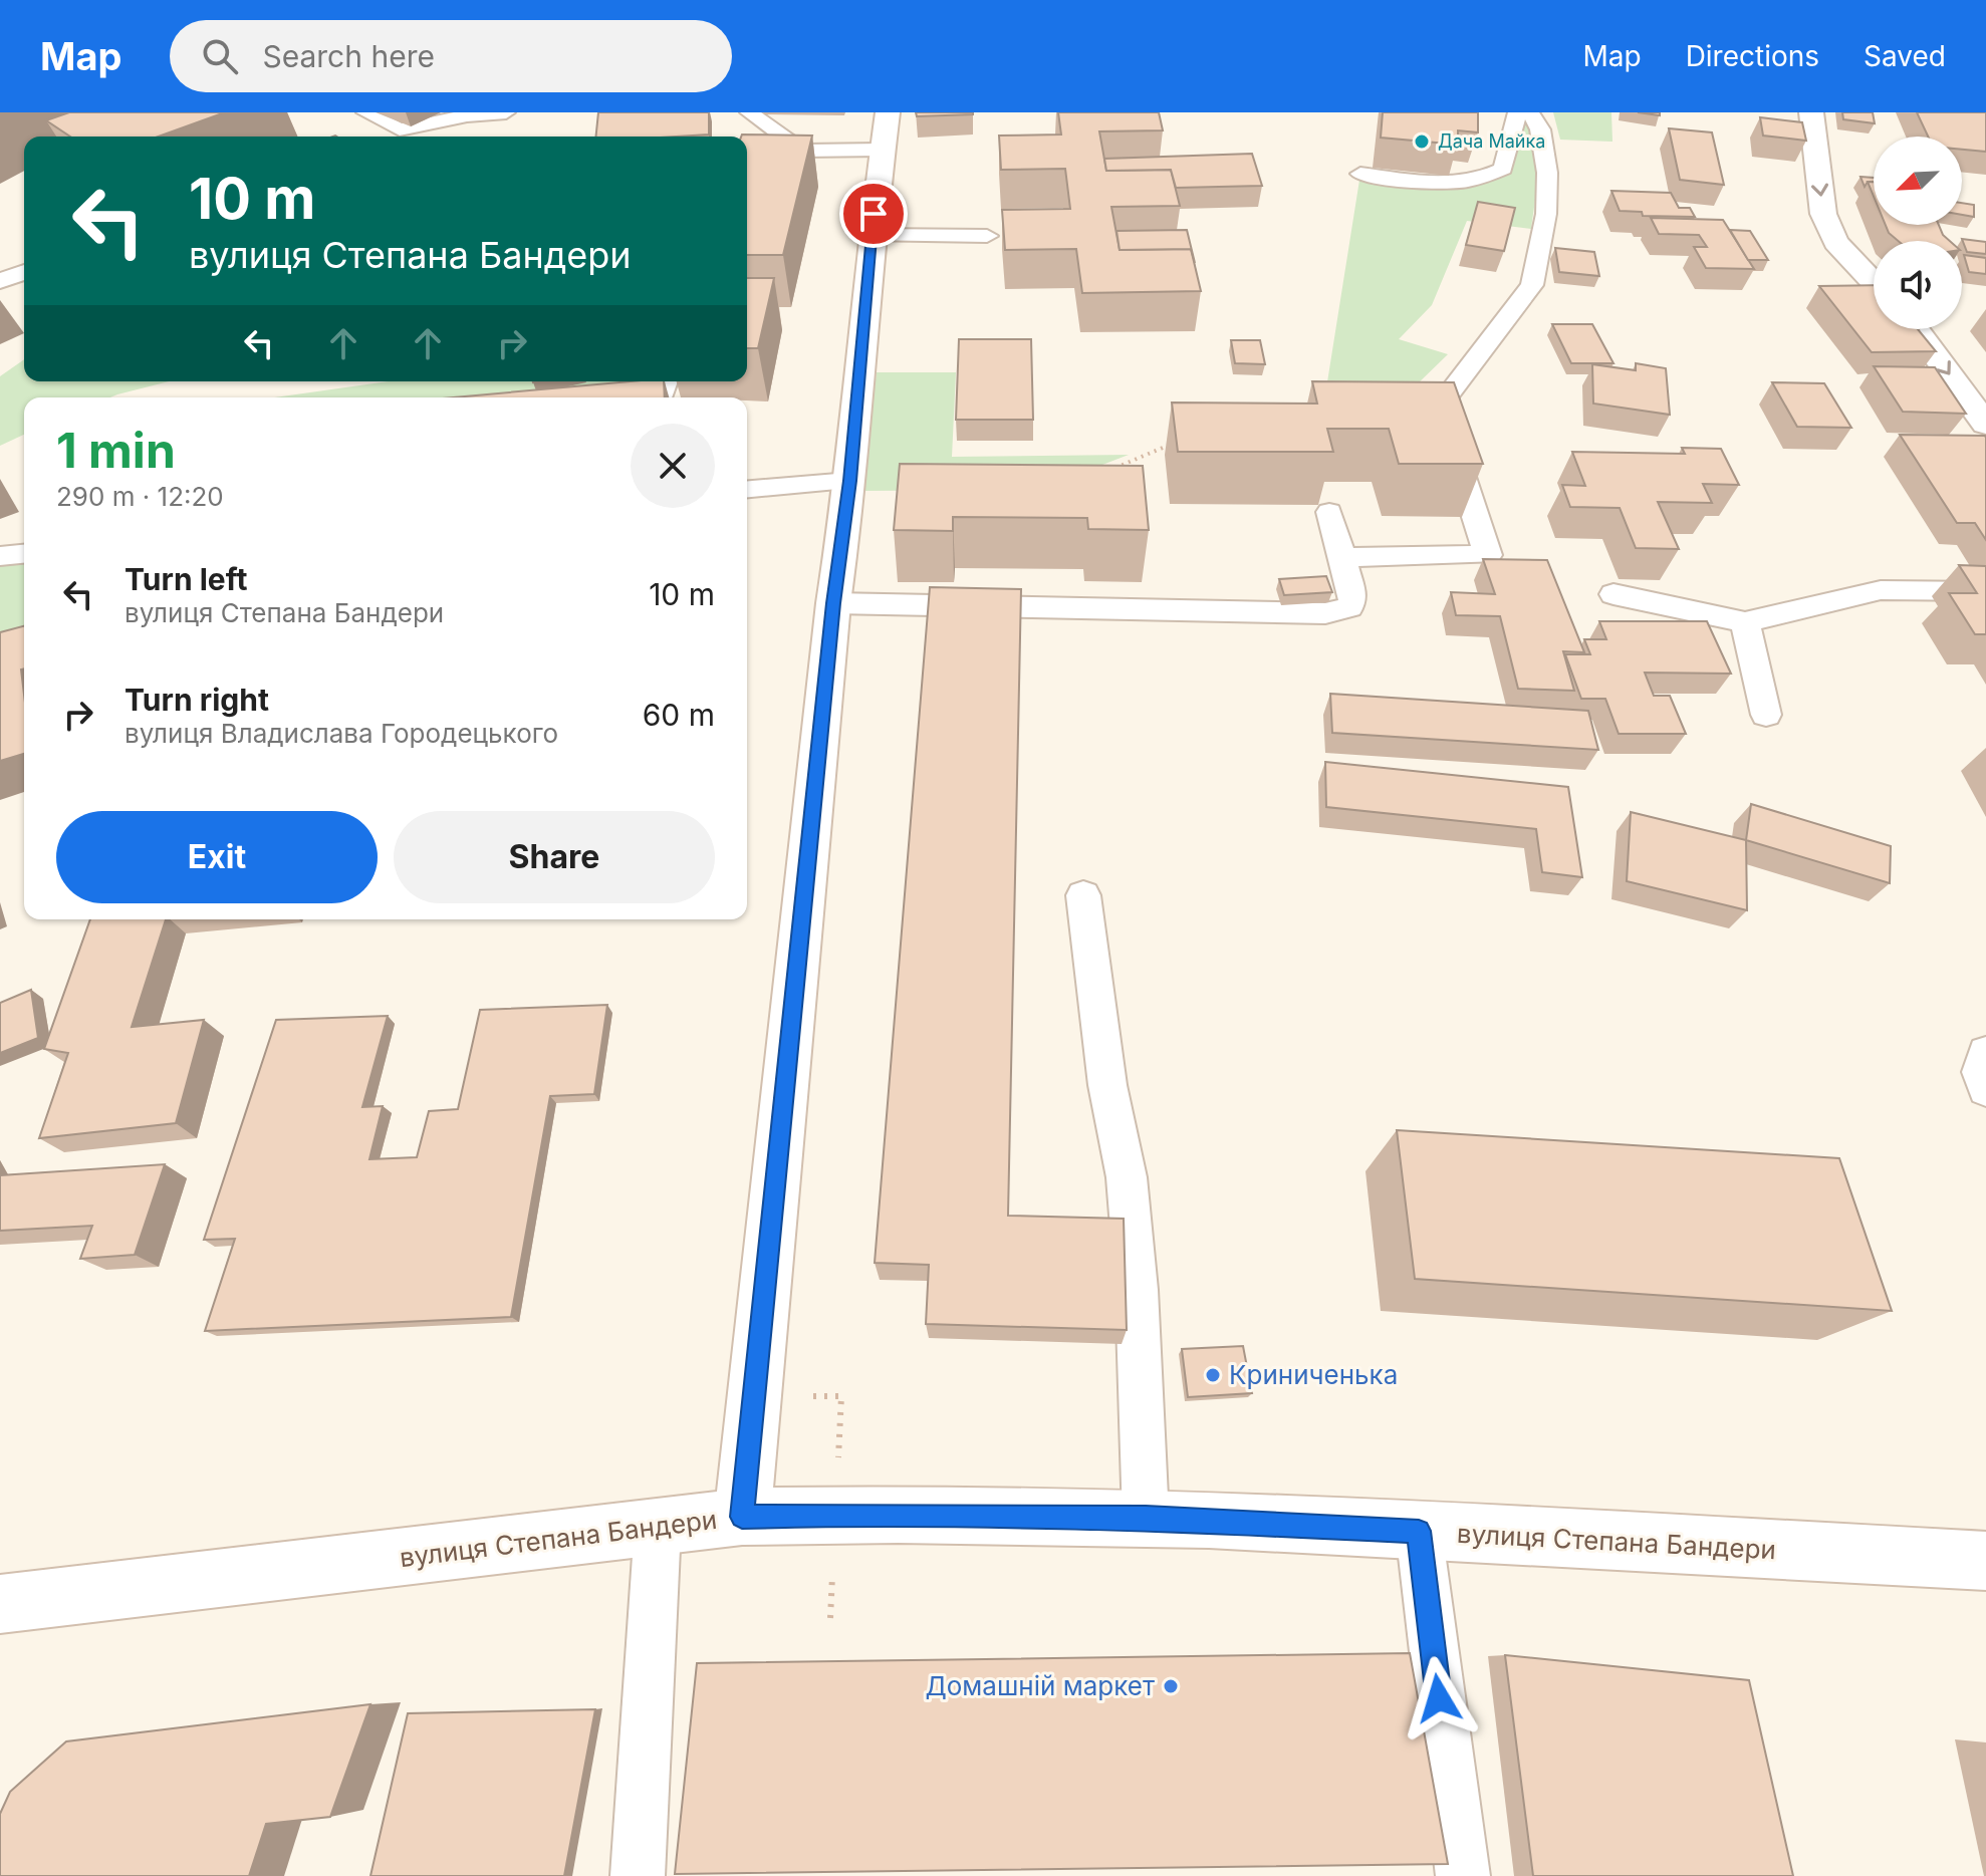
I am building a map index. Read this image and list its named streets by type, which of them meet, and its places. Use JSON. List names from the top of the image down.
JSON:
{
  "streets": {
    "street": ["вулиця Степана Бандери"]
  },
  "places": ["Дача Майка", "Криниченька", "Домашній маркет"],
  "north": "bottom left",
  "page": {
    "header": "Map",
    "search": "Search here",
    "nav": ["Map", "Directions", "Saved"],
    "turn": ["10 m", "вулиця Степана Бандери"],
    "heading": ["1 min", "290 m · 12:20"],
    "list": [
      {
        "name": "Turn left",
        "note": "вулиця Степана Бандери",
        "value": "10 m"
      },
      {
        "name": "Turn right",
        "note": "вулиця Владислава Городецького",
        "value": "60 m"
      }
    ],
    "buttons": ["Exit", "Share"]
  }
}
